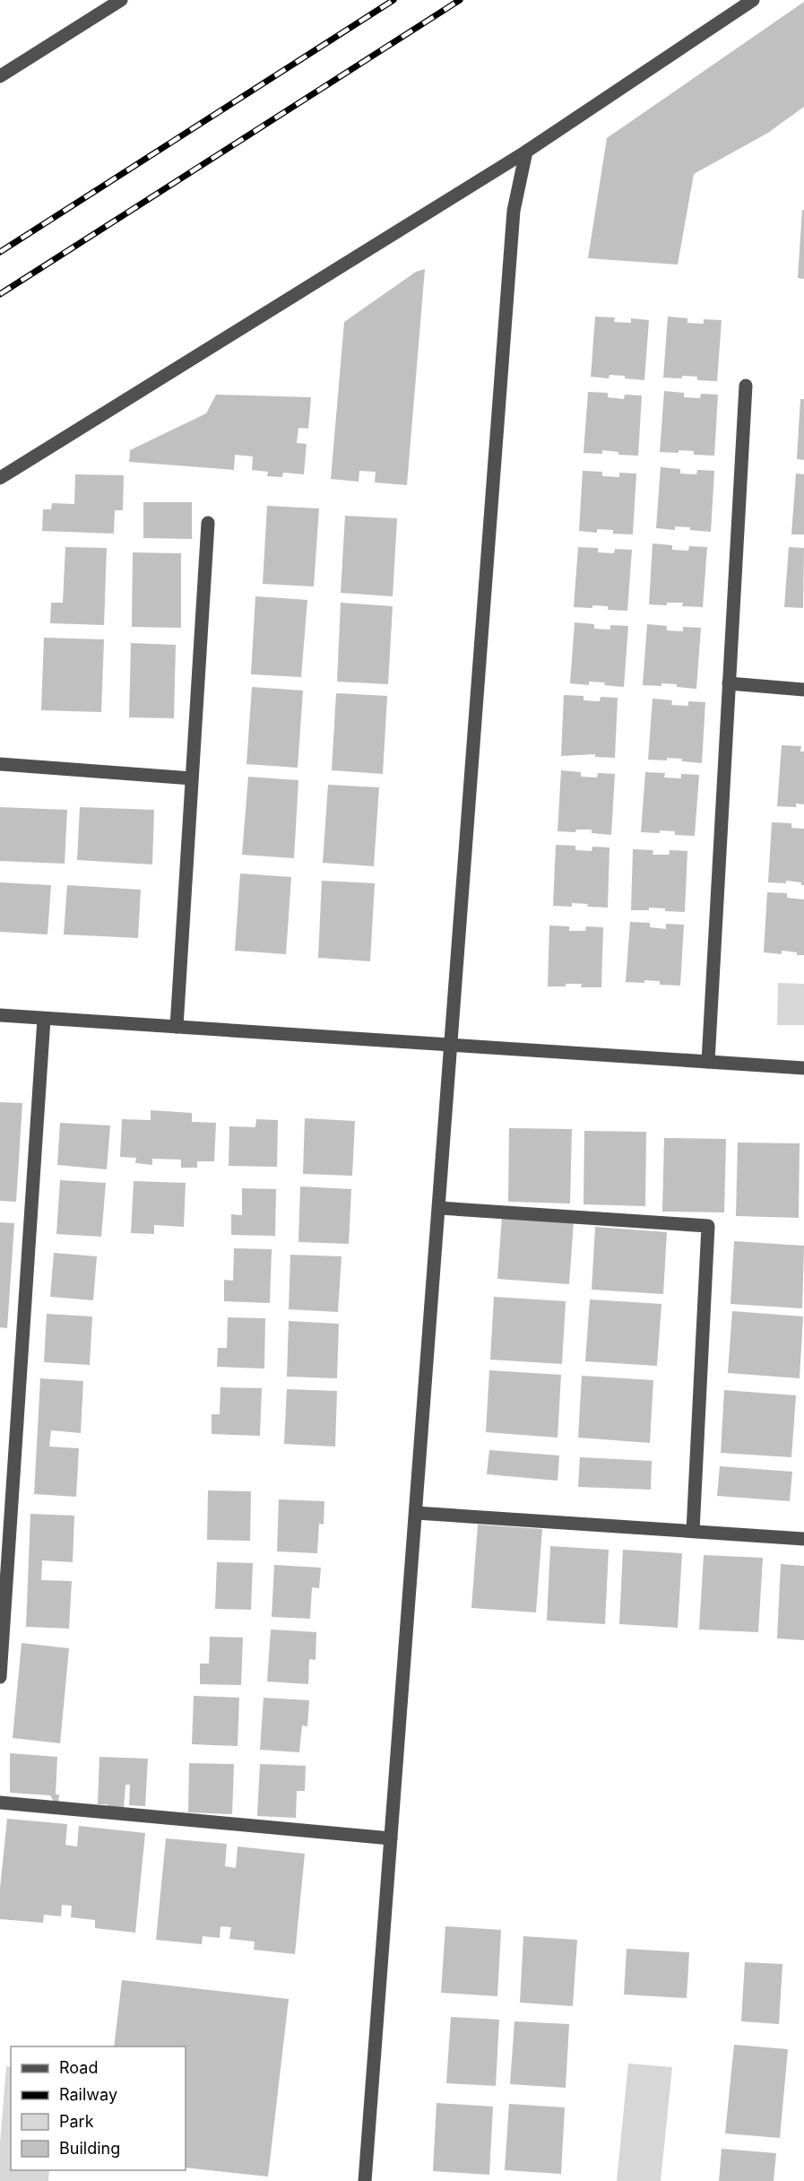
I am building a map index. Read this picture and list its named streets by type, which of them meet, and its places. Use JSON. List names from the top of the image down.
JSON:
{
  "legend": [
    "Road",
    "Railway",
    "Park",
    "Building"
  ]
}
